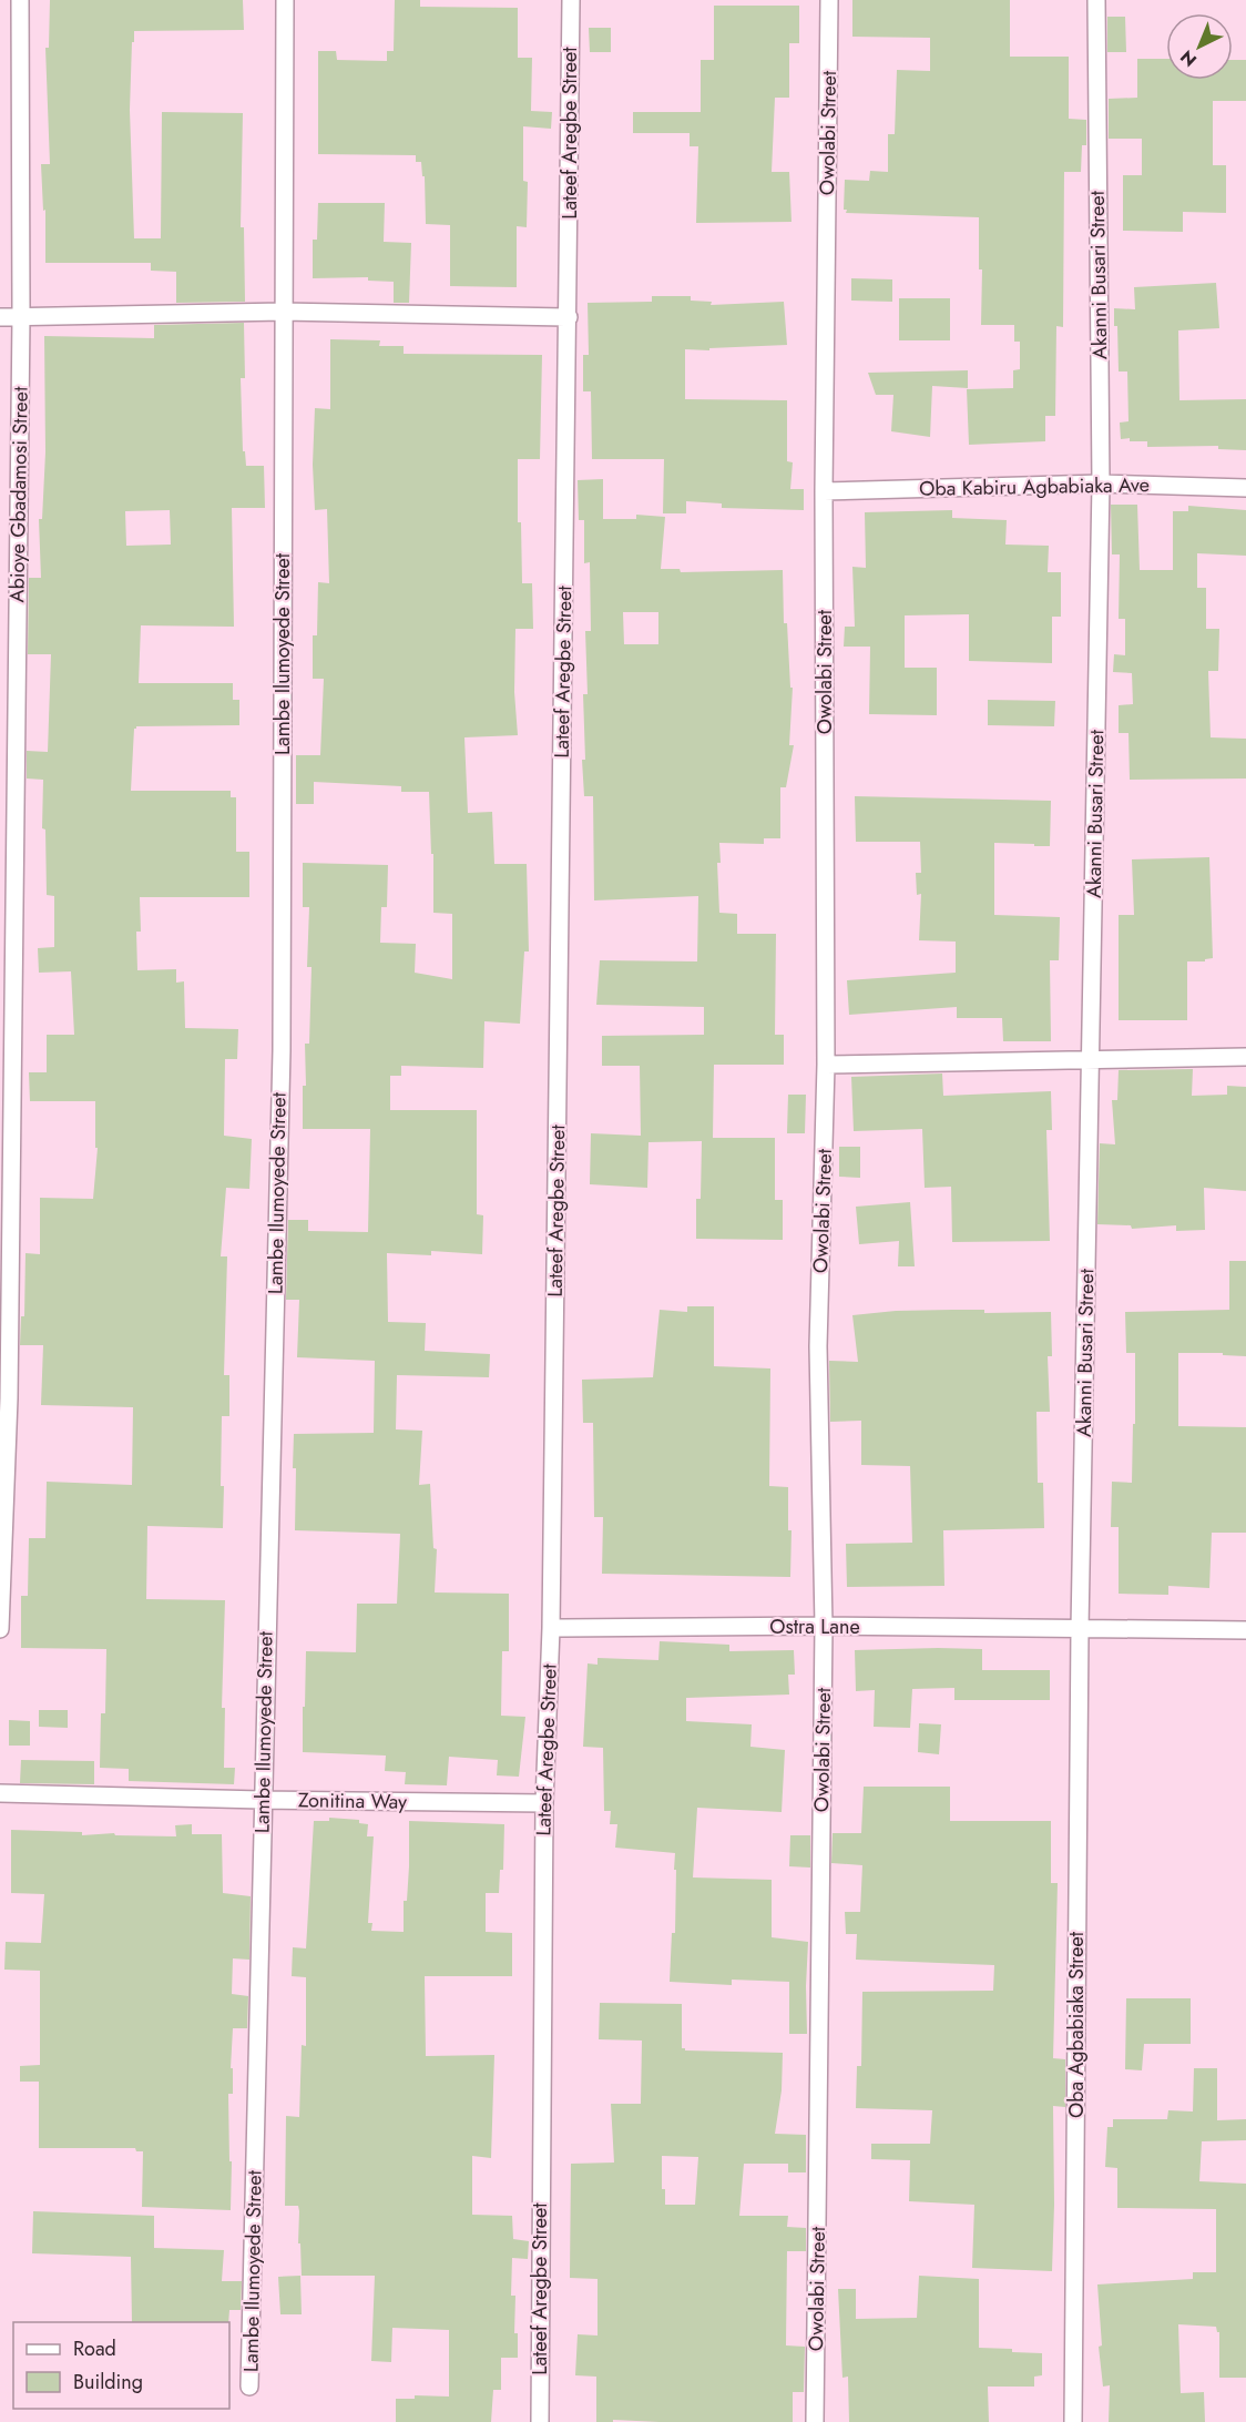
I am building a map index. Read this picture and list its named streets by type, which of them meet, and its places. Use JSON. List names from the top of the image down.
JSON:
{
  "streets": {
    "street": [
      "Lateef Aregbe Street",
      "Owolabi Street",
      "Akanni Busari Street",
      "Oba Kabiru Agbabiaka Ave",
      "Abioye Gbadamosi Street",
      "Lambe Ilumoyede Street",
      "Ostra Lane",
      "Zonitina Way",
      "Oba Agbabiaka Street"
    ]
  },
  "crossings": [
    ["Lateef Aregbe Street", "Ostra Lane"],
    ["Lateef Aregbe Street", "Zonitina Way"],
    ["Owolabi Street", "Oba Kabiru Agbabiaka Ave"],
    ["Owolabi Street", "Ostra Lane"],
    ["Akanni Busari Street", "Oba Kabiru Agbabiaka Ave"],
    ["Akanni Busari Street", "Ostra Lane"],
    ["Akanni Busari Street", "Oba Agbabiaka Street"],
    ["Lambe Ilumoyede Street", "Zonitina Way"],
    ["Ostra Lane", "Oba Agbabiaka Street"]
  ],
  "legend": ["Road", "Building"],
  "north": "bottom left"
}
